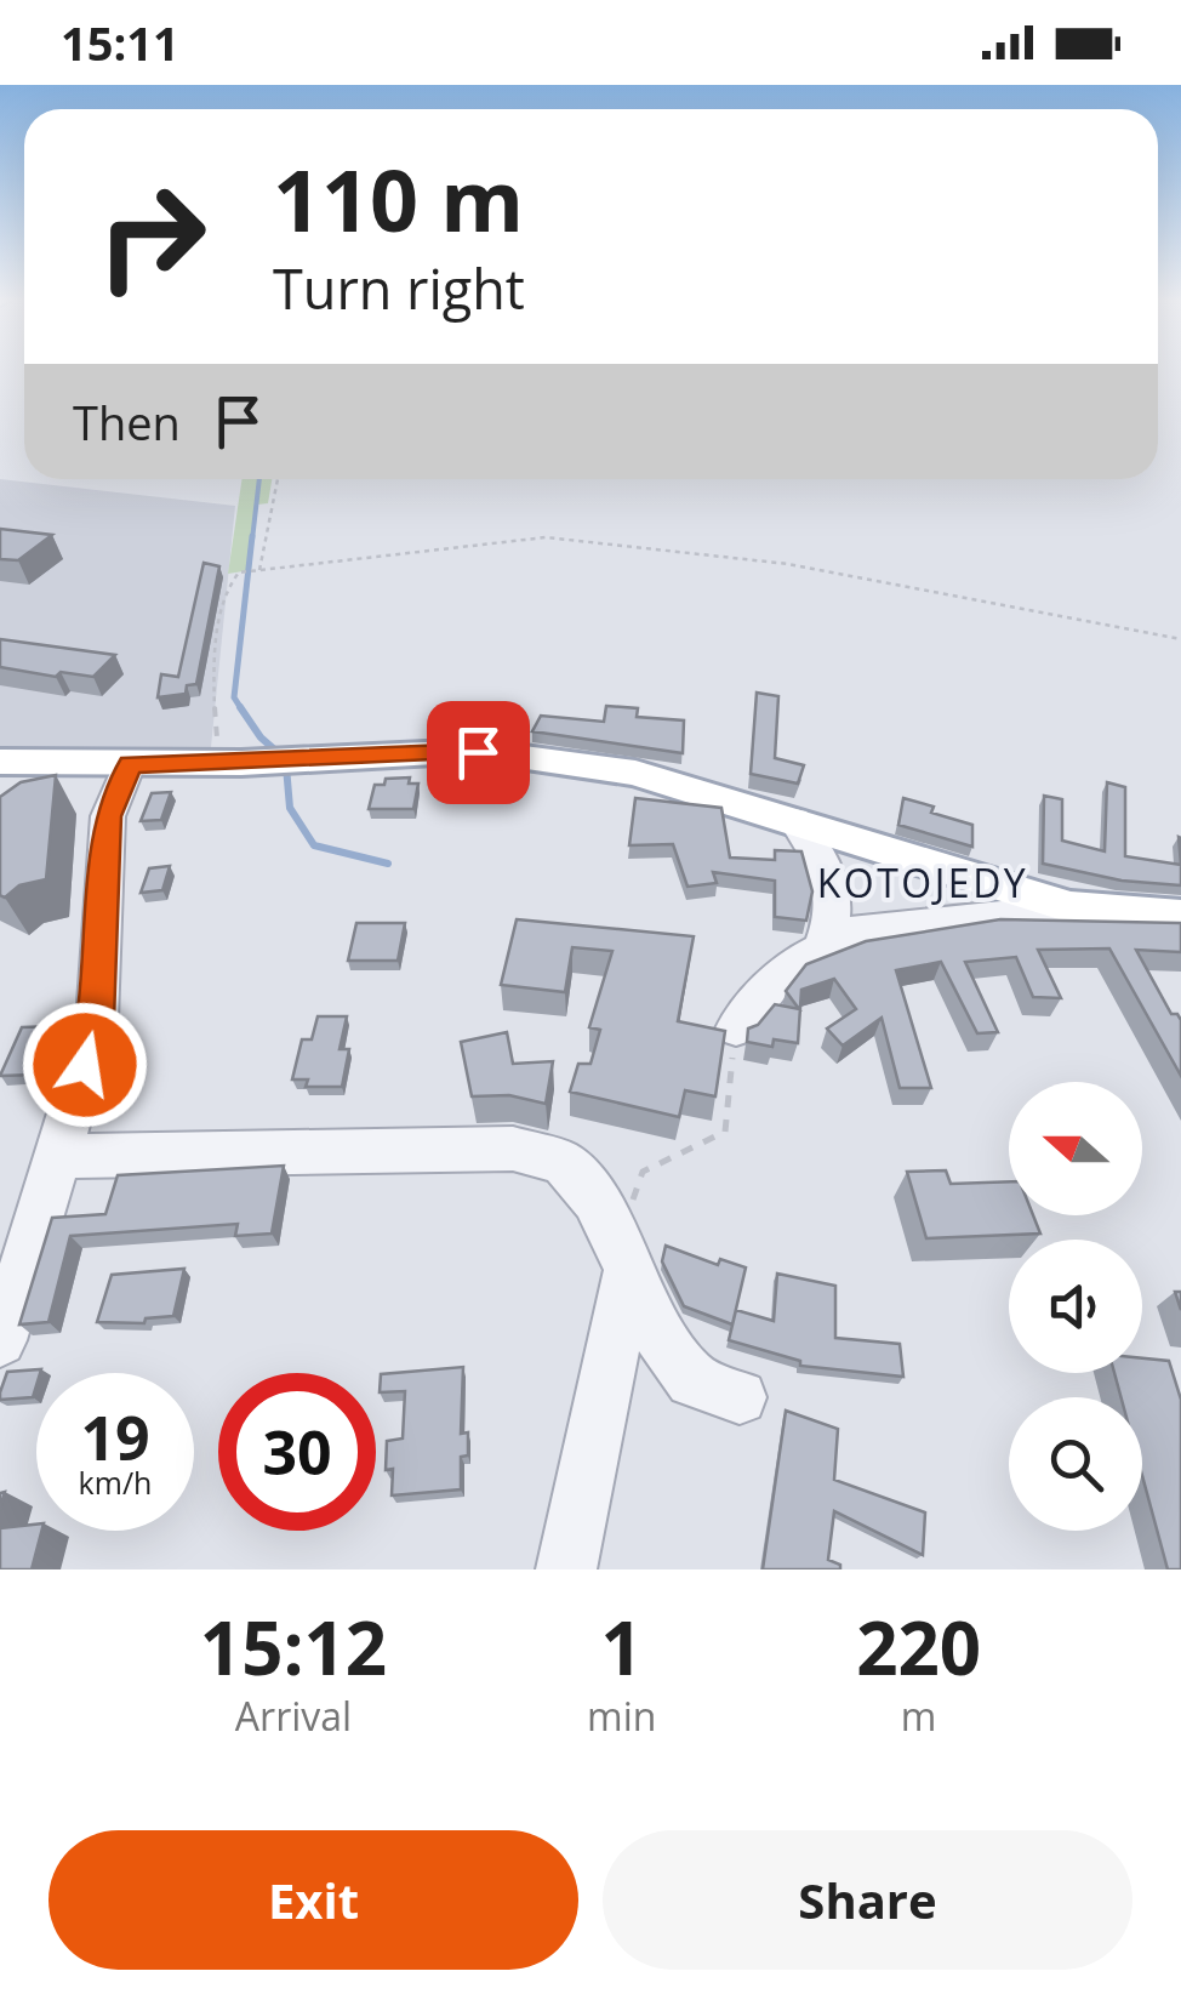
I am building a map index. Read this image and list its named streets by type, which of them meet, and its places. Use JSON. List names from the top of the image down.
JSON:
{
  "districts": ["KOTOJEDY"],
  "north": "left",
  "page": {
    "status": "15:11",
    "turn": ["110 m", "Turn right"],
    "then": "Then",
    "speed": "19 km/h",
    "limit": "30",
    "eta": [
      "15:12",
      "Arrival",
      "1",
      "min",
      "220",
      "m"
    ],
    "buttons": ["Exit", "Share"]
  }
}
